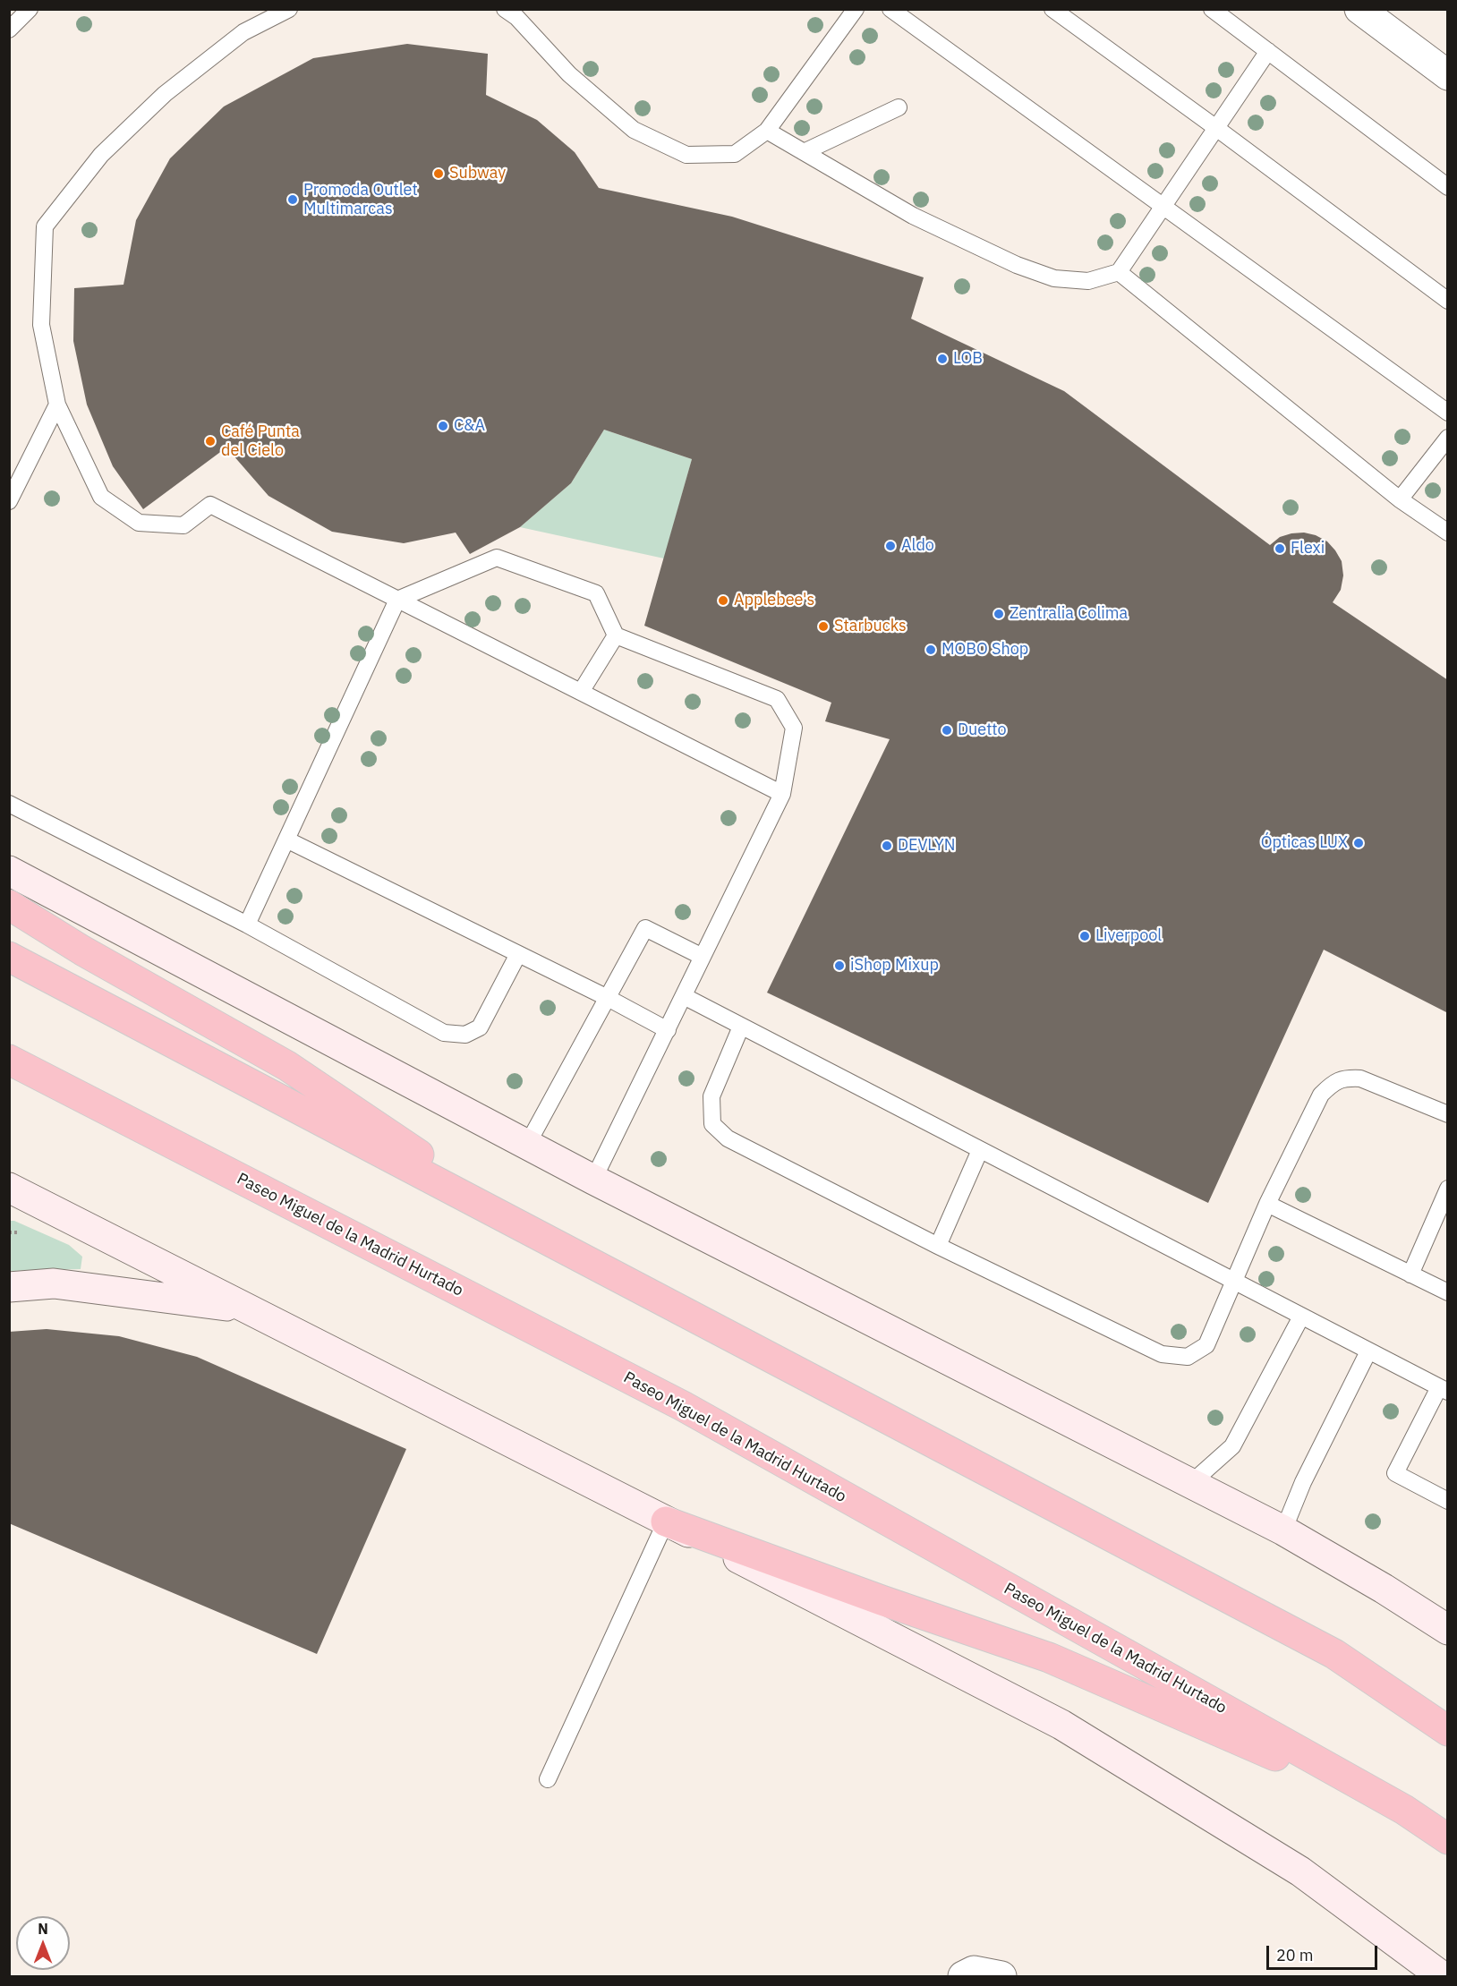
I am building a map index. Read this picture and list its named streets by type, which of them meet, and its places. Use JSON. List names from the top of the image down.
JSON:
{
  "streets": {
    "highway": ["Paseo Miguel de la Madrid Hurtado"]
  },
  "places": [
    "Subway",
    "Promoda Outlet Multimarcas",
    "LOB",
    "C&A",
    "Café Punta del Cielo",
    "Aldo",
    "Flexi",
    "Applebee's",
    "Zentralia Colima",
    "Starbucks",
    "MOBO Shop",
    "Duetto",
    "Ópticas LUX",
    "DEVLYN",
    "Liverpool",
    "iShop Mixup"
  ],
  "scale_bar": "20 m",
  "north": "top"
}
